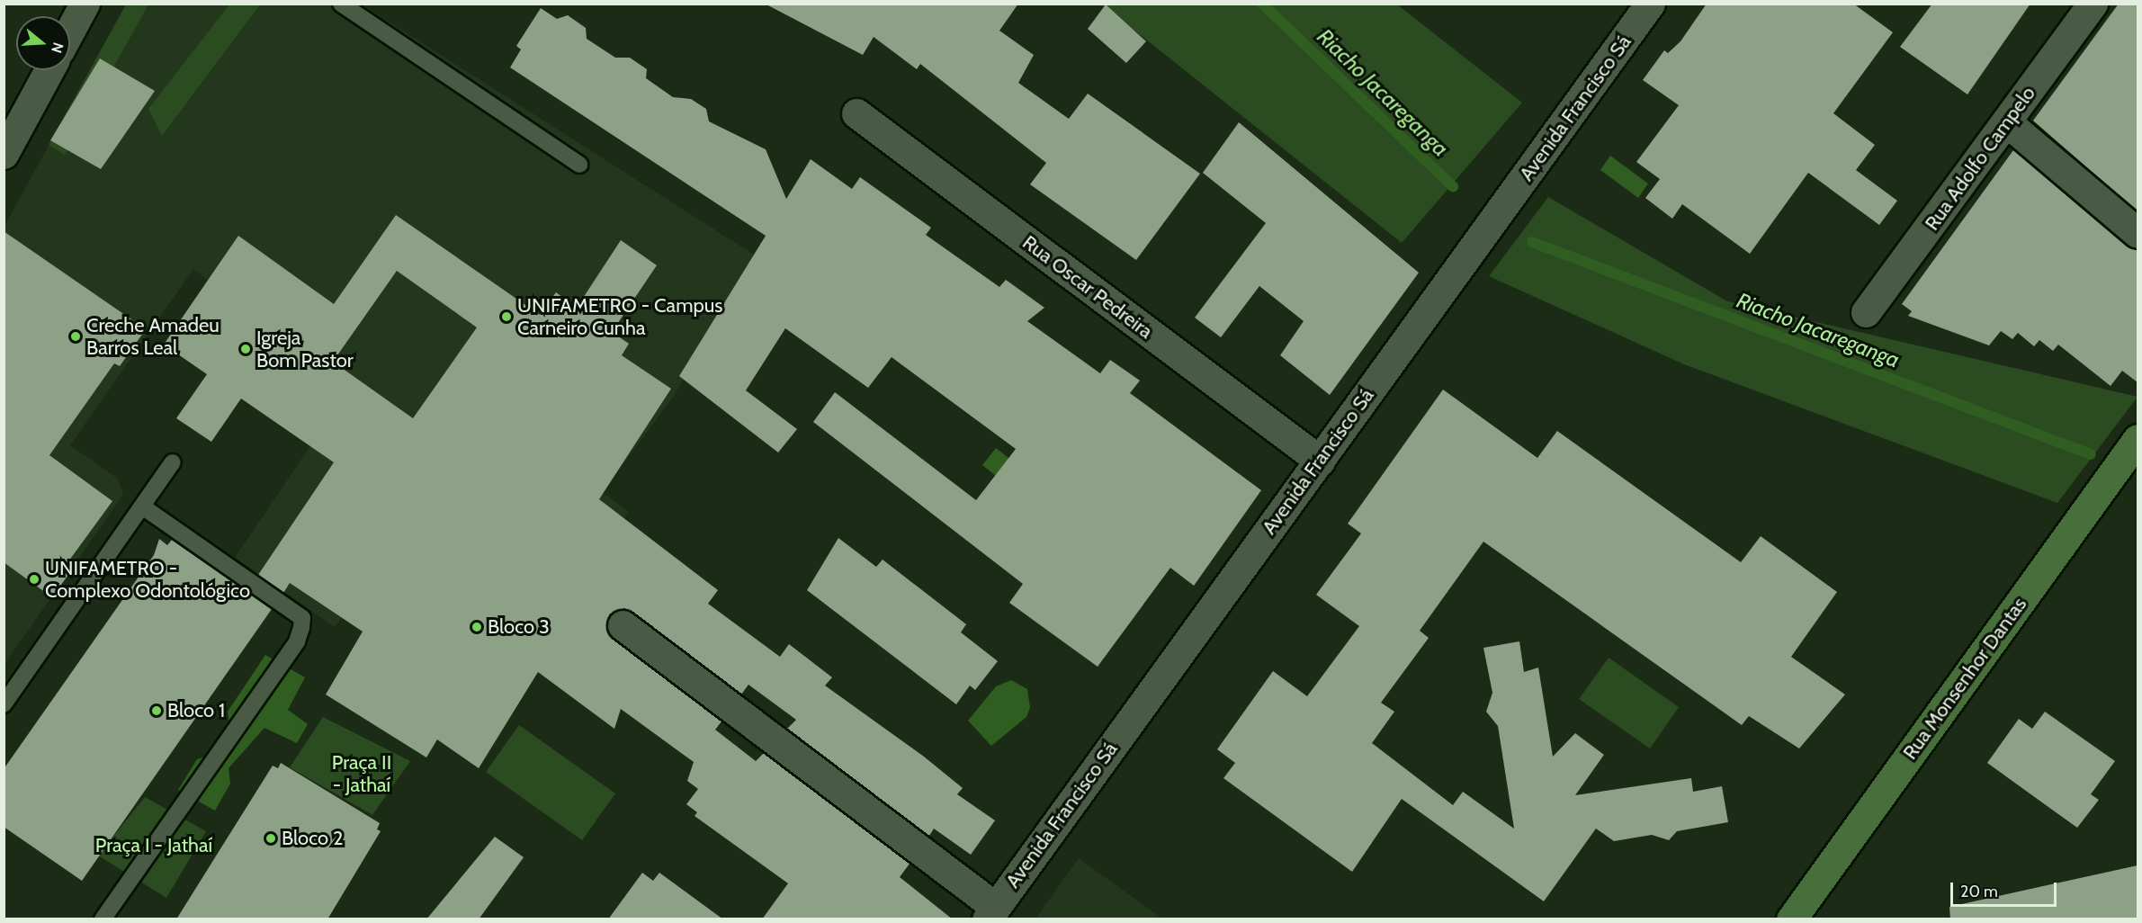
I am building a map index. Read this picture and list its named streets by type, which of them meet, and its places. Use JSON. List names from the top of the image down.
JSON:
{
  "streets": {
    "main road": ["Rua Monsenhor Dantas"],
    "street": ["Avenida Francisco Sá", "Rua Adolfo Campelo", "Rua Oscar Pedreira"]
  },
  "crossings": [
    ["Avenida Francisco Sá", "Rua Oscar Pedreira"]
  ],
  "water": ["Riacho Jacareganga"],
  "parks": ["Praça II - Jathaí", "Praça I - Jathaí"],
  "places": [
    "UNIFAMETRO - Campus Carneiro Cunha",
    "Creche Amadeu Barros Leal",
    "Igreja Bom Pastor",
    "UNIFAMETRO - Complexo Odontológico",
    "Bloco 3",
    "Bloco 1",
    "Bloco 2"
  ],
  "scale_bar": "20 m",
  "north": "right"
}
